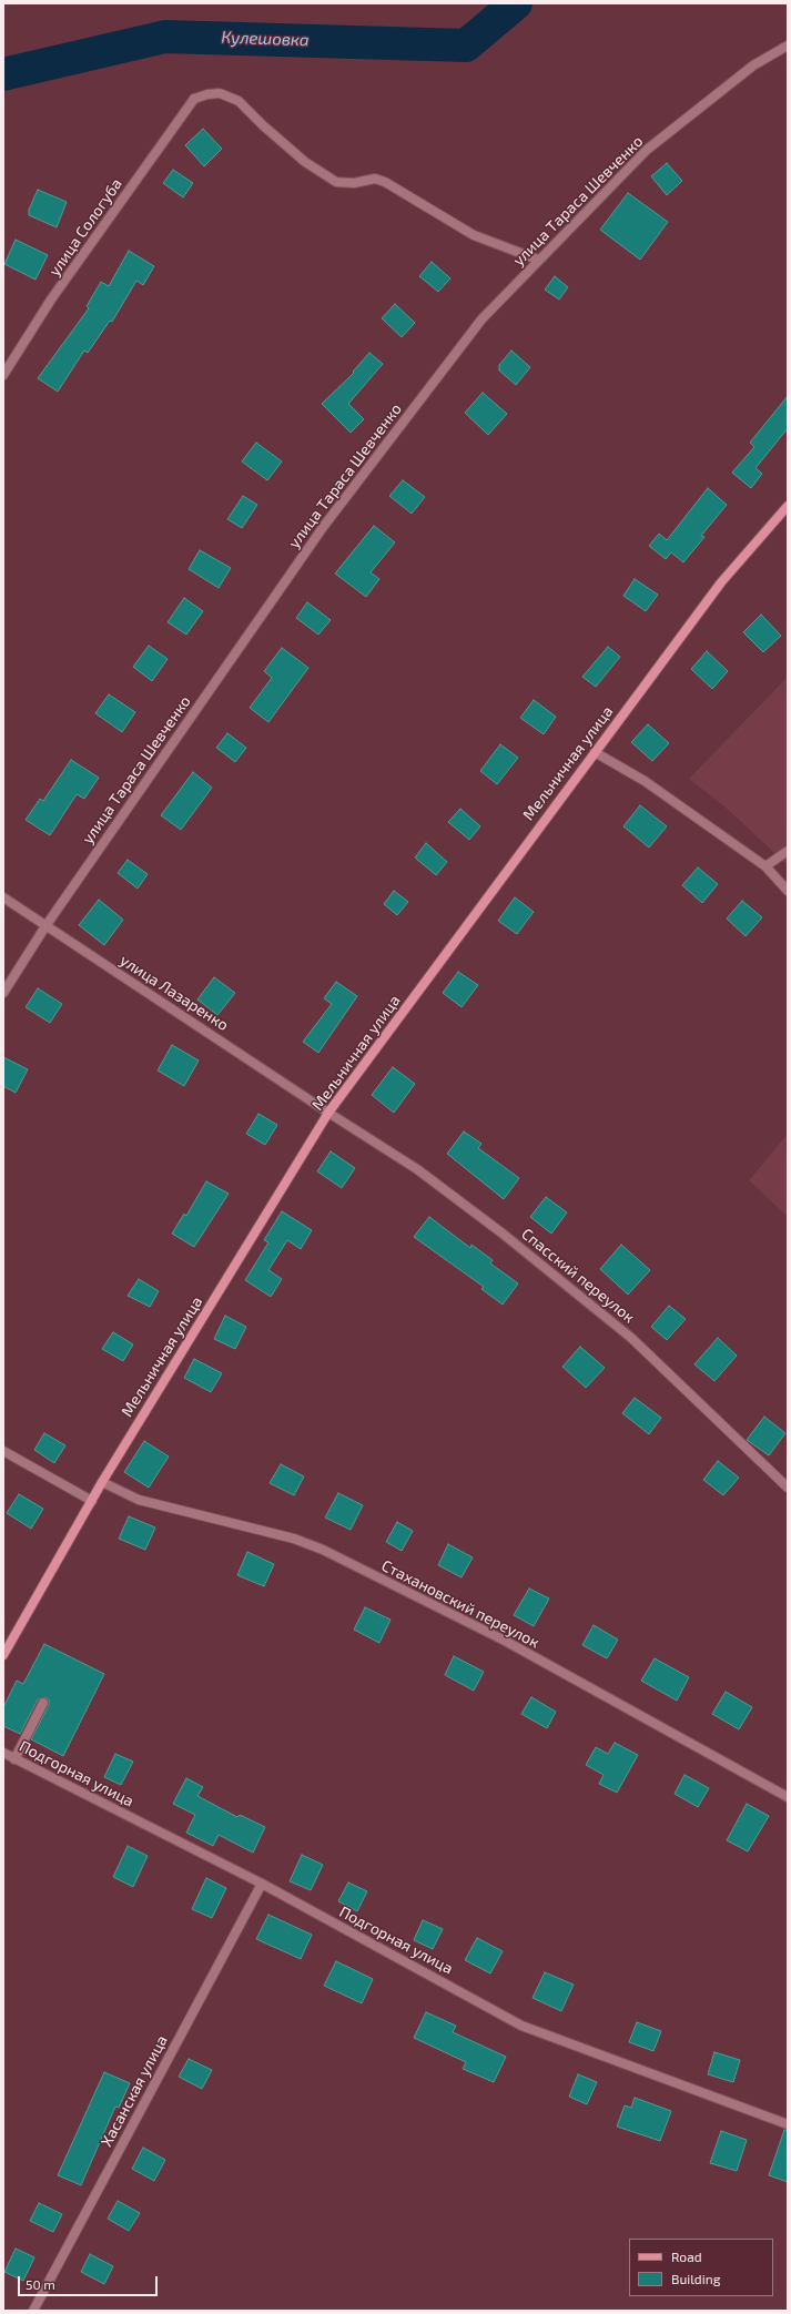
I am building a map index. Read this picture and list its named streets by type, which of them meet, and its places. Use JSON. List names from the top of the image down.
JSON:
{
  "streets": {
    "main road": ["Мельничная улица"],
    "street": [
      "улица Тараса Шевченко",
      "улица Сологуба",
      "улица Лазаренко",
      "Спасский переулок",
      "Стахановский переулок",
      "Подгорная улица",
      "Хасанская улица"
    ]
  },
  "crossings": [
    ["улица Тараса Шевченко", "улица Сологуба"],
    ["улица Тараса Шевченко", "улица Лазаренко"],
    ["Мельничная улица", "улица Лазаренко"],
    ["Мельничная улица", "Спасский переулок"],
    ["Мельничная улица", "Стахановский переулок"],
    ["улица Лазаренко", "Спасский переулок"],
    ["Подгорная улица", "Хасанская улица"]
  ],
  "water": ["Кулешовка"],
  "legend": ["Road", "Building"],
  "scale_bar": "50 m"
}
